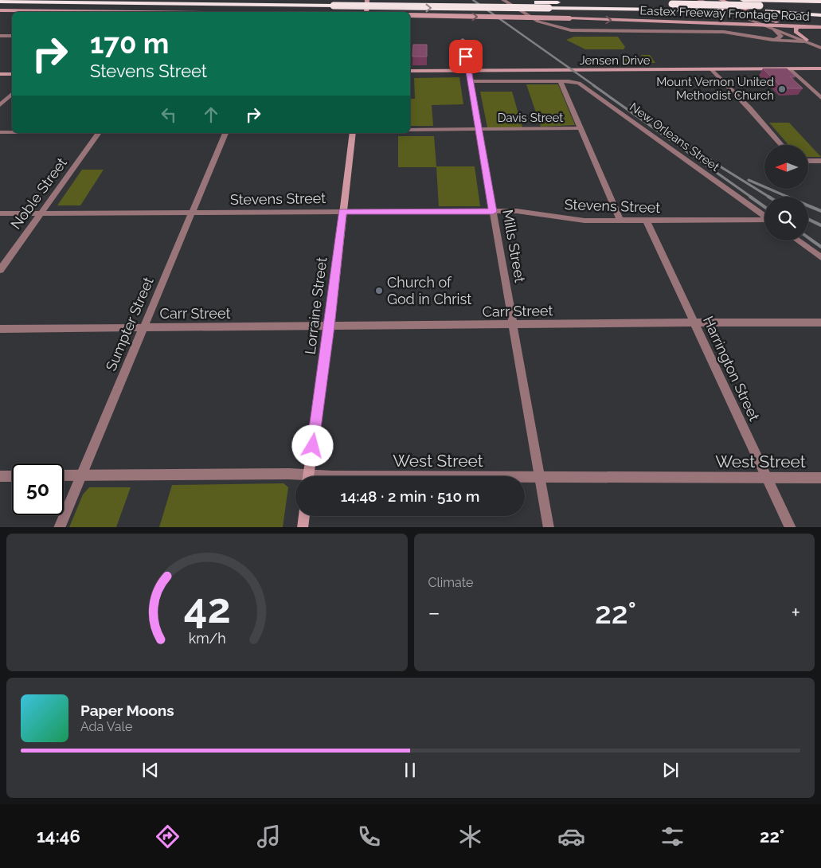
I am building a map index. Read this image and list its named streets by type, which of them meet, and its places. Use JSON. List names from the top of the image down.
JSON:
{
  "streets": {
    "main road": ["Eastex Freeway Frontage Road", "Jensen Drive", "Lorraine Street"],
    "street": [
      "Davis Street",
      "New Orleans Street",
      "Noble Street",
      "Stevens Street",
      "Mills Street",
      "Carr Street",
      "Sumpter Street",
      "Harrington Street",
      "West Street"
    ]
  },
  "crossings": [
    ["Jensen Drive", "Mills Street"],
    ["Davis Street", "Mills Street"],
    ["Noble Street", "Stevens Street"],
    ["Stevens Street", "Mills Street"],
    ["Stevens Street", "Lorraine Street"],
    ["Stevens Street", "Sumpter Street"],
    ["Stevens Street", "Harrington Street"],
    ["Mills Street", "Carr Street"],
    ["Mills Street", "West Street"],
    ["Lorraine Street", "Carr Street"],
    ["Carr Street", "Sumpter Street"],
    ["Carr Street", "Harrington Street"],
    ["Sumpter Street", "West Street"],
    ["Harrington Street", "West Street"]
  ],
  "places": ["Mount Vernon United Methodist Church", "Church of God in Christ"],
  "north": "left",
  "page": {
    "turn": ["170 m", "Stevens Street"],
    "limit": "50",
    "trip": "14:48 · 2 min · 510 m",
    "tile": "Climate",
    "heat": ["−", "22°", "+"],
    "song": ["Paper Moons", "Ada Vale"],
    "tabs": ["14:46", "22°"],
    "gauge": ["42", "km/h"]
  }
}
